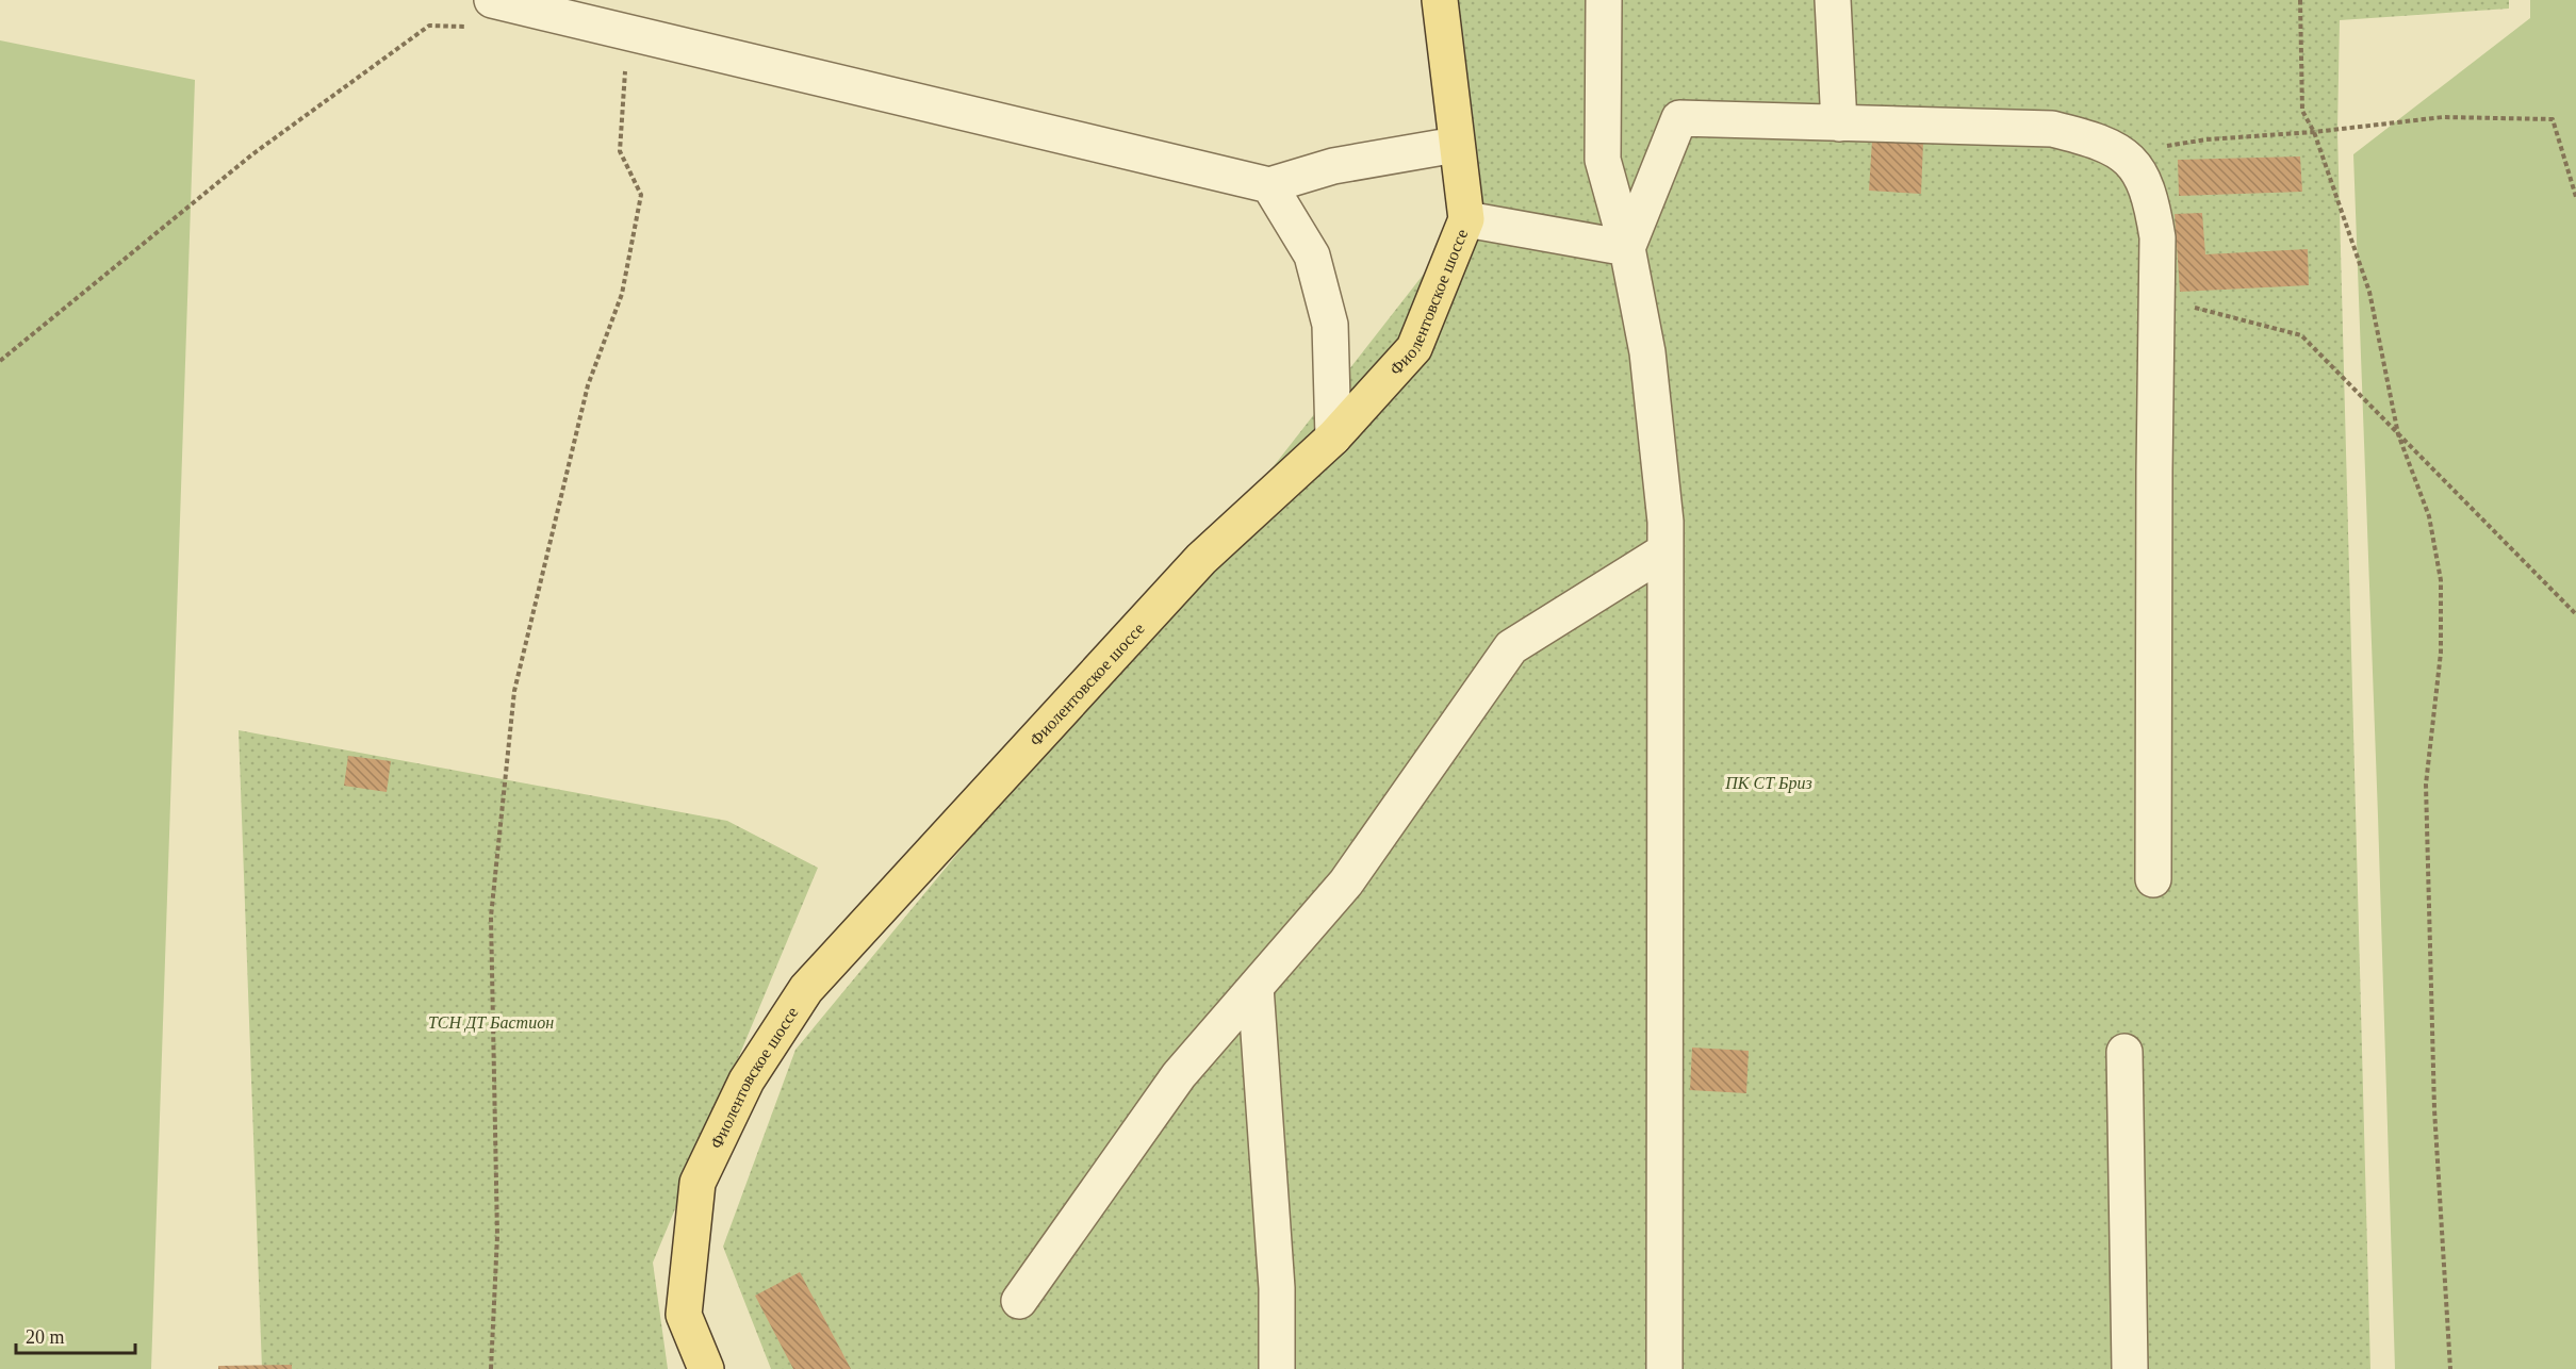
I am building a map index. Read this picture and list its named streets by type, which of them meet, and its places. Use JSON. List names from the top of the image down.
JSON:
{
  "streets": {
    "main road": ["Фиолентовское шоссе"]
  },
  "parks": ["ПК СТ Бриз", "ТСН ДТ Бастион"],
  "scale_bar": "20 m"
}
